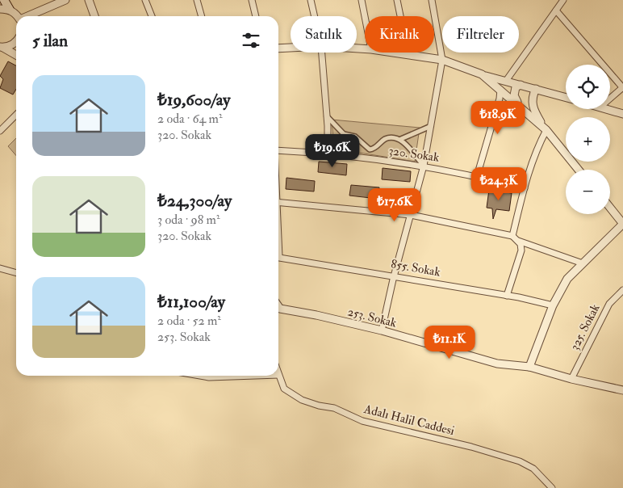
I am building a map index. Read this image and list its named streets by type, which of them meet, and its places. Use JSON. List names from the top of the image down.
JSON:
{
  "streets": {
    "street": [
      "320. Sokak",
      "855. Sokak",
      "253. Sokak",
      "325. Sokak",
      "Adalı Halil Caddesi"
    ]
  },
  "crossings": [
    ["253. Sokak", "325. Sokak"]
  ],
  "page": {
    "chip": ["Satılık", "Kiralık", "Filtreler"],
    "heading": "5 ilan",
    "map_buttons": ["+", "−"],
    "list": [
      {
        "name": "₺19,600/ay",
        "note": "2 oda · 64 m² · 320. Sokak"
      },
      {
        "name": "₺24,300/ay",
        "note": "3 oda · 98 m² · 320. Sokak"
      },
      {
        "name": "₺11,100/ay",
        "note": "2 oda · 52 m² · 253. Sokak"
      }
    ],
    "price": [
      "₺18.9K",
      "₺19.6K",
      "₺24.3K",
      "₺17.6K",
      "₺11.1K"
    ]
  }
}
